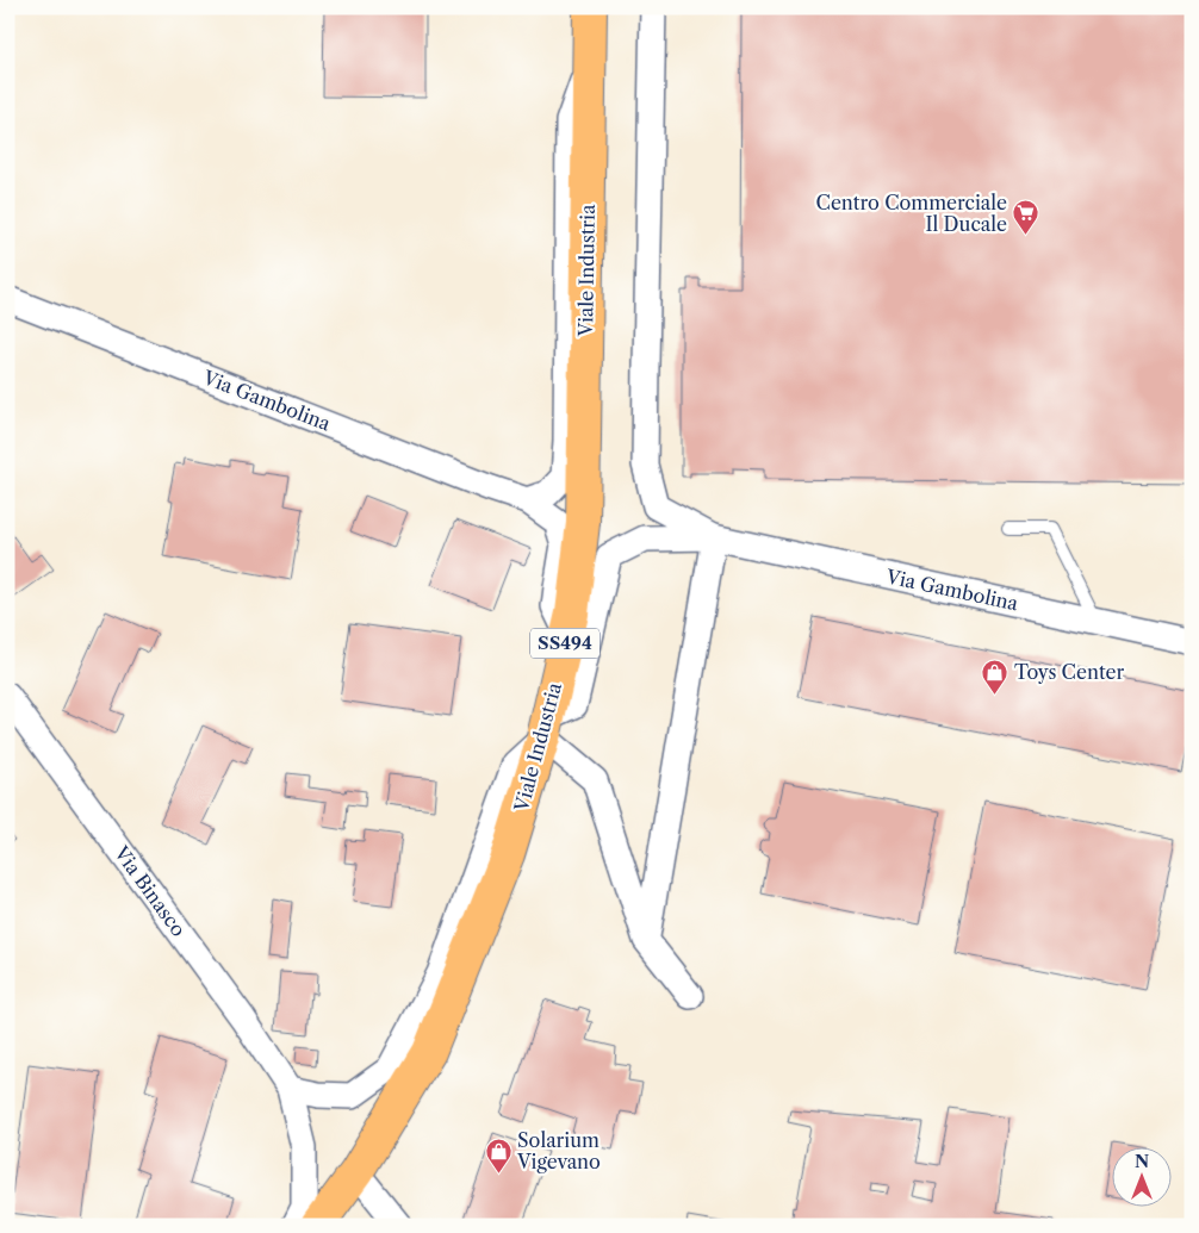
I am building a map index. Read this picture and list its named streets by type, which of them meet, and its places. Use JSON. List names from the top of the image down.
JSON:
{
  "streets": {
    "main road": ["Viale Industria", "SS494"],
    "street": ["Via Gambolina", "Via Binasco"]
  },
  "crossings": [
    ["Viale Industria", "Via Gambolina"]
  ],
  "places": {
    "supermarket": ["Centro Commerciale Il Ducale"],
    "shop": ["Toys Center", "Solarium Vigevano"]
  },
  "north": "top"
}
